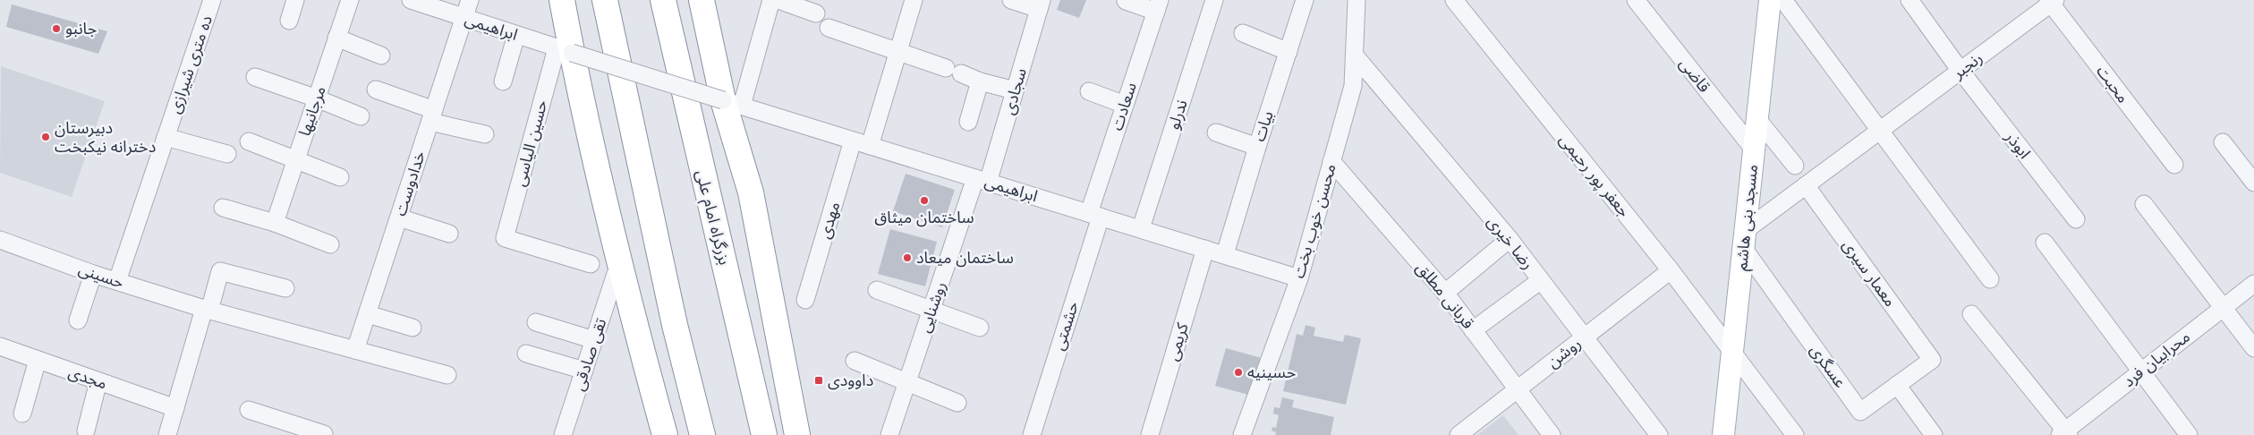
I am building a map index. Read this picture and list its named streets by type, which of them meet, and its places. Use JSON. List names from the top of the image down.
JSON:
{
  "streets": {
    "highway": ["بزرگراه امام علی"],
    "main road": ["مسجد بنی هاشم"],
    "street": [
      "ابراهیمی",
      "ده متری شیرازی",
      "رنجبر",
      "قاضی",
      "محبت",
      "سجادی",
      "سعادت",
      "مرجانیها",
      "ندرلو",
      "بیات",
      "حسین الیاسی",
      "ابوذر",
      "جعفر پور رحیمی",
      "خدادوست",
      "مهدی",
      "محسن خوب بخت",
      "رضا خیری",
      "معمار سیری",
      "حسینی",
      "قربانی مطلق",
      "روشنایی",
      "حشمتی",
      "کریمی",
      "روشن",
      "تقی صادقی",
      "محرابیان فرد",
      "عسگری",
      "مجدی"
    ]
  },
  "crossings": [
    ["ابراهیمی", "سجادی"],
    ["ابراهیمی", "سعادت"],
    ["ابراهیمی", "ندرلو"],
    ["ابراهیمی", "بیات"],
    ["ابراهیمی", "حسین الیاسی"],
    ["ابراهیمی", "خدادوست"],
    ["ابراهیمی", "مهدی"],
    ["ابراهیمی", "محسن خوب بخت"],
    ["ابراهیمی", "روشنایی"],
    ["ابراهیمی", "حشمتی"],
    ["ابراهیمی", "کریمی"],
    ["ده متری شیرازی", "حسینی"],
    ["رنجبر", "محبت"],
    ["رنجبر", "ابوذر"],
    ["رنجبر", "مسجد بنی هاشم"],
    ["رنجبر", "معمار سیری"],
    ["رنجبر", "عسگری"],
    ["قاضی", "مسجد بنی هاشم"],
    ["سجادی", "روشنایی"],
    ["سعادت", "حشمتی"],
    ["جعفر پور رحیمی", "مسجد بنی هاشم"],
    ["جعفر پور رحیمی", "روشن"],
    ["مسجد بنی هاشم", "عسگری"],
    ["محسن خوب بخت", "رضا خیری"],
    ["محسن خوب بخت", "قربانی مطلق"],
    ["رضا خیری", "روشن"],
    ["معمار سیری", "عسگری"],
    ["قربانی مطلق", "روشن"]
  ],
  "places": {
    "other": [
      "جانبو",
      "دبیرستان دخترانه نیکبخت",
      "ساختمان میثاق",
      "ساختمان میعاد",
      "حسینیه"
    ],
    "transit": ["داوودی"]
  }
}
